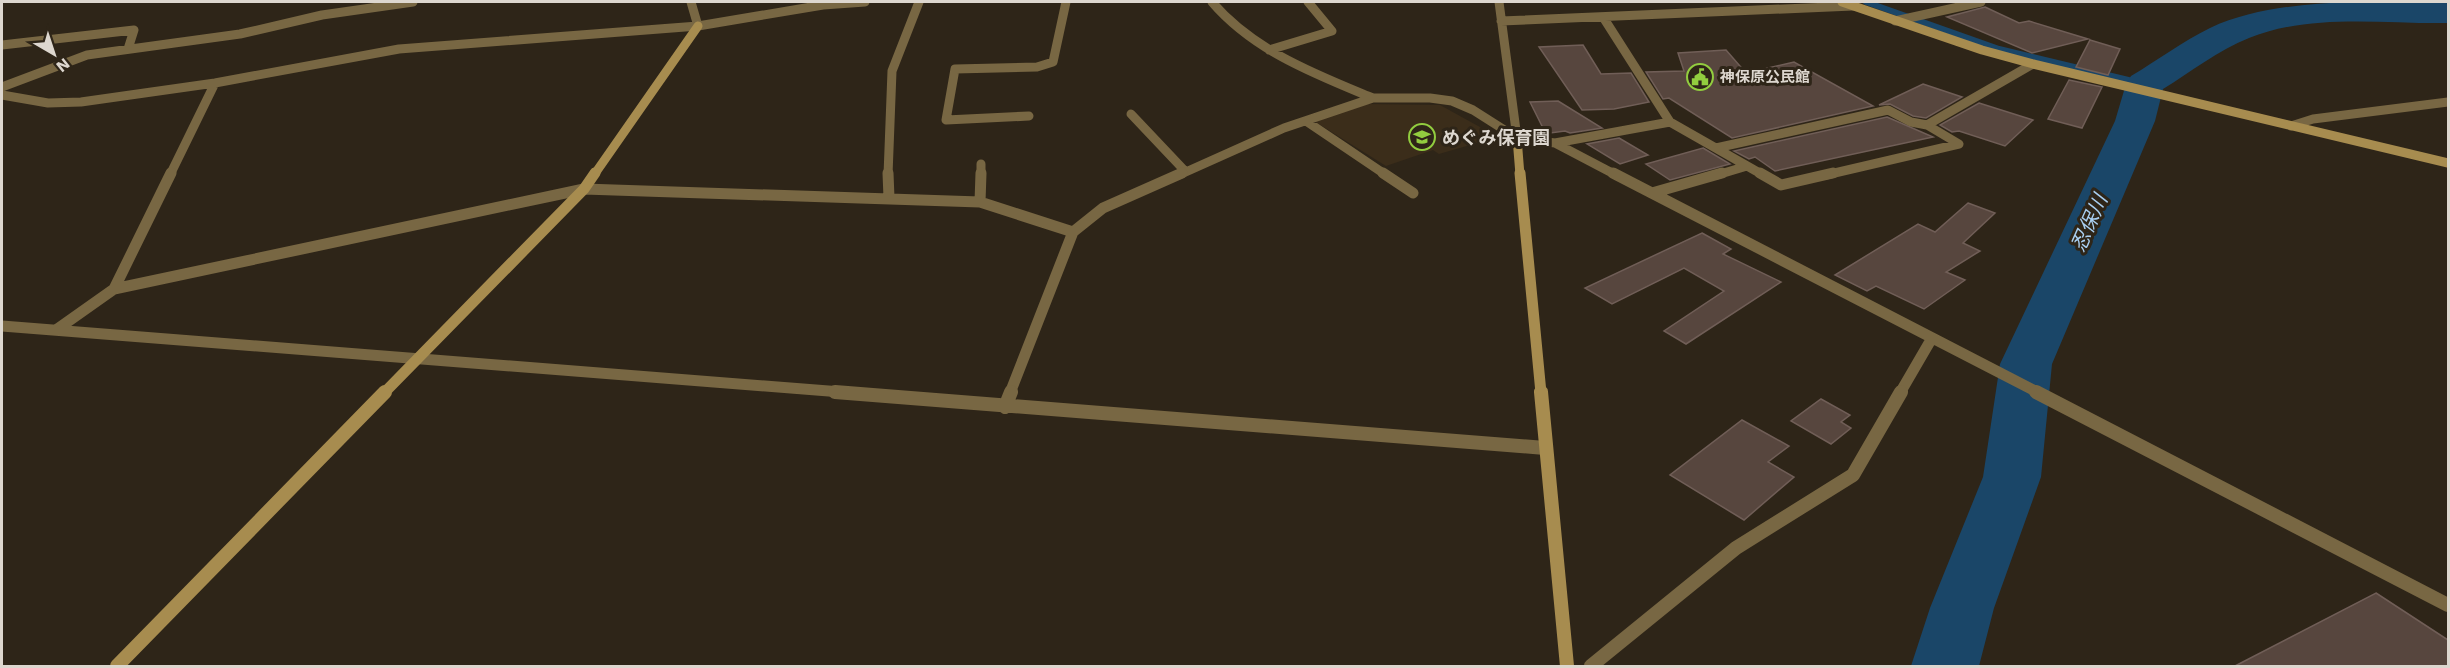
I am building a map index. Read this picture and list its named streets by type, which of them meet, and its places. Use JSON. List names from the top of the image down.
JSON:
{
  "water": ["忍保川"],
  "places": {
    "public building": ["神保原公民館"],
    "school or university": ["めぐみ保育園"]
  },
  "north": "bottom right"
}
